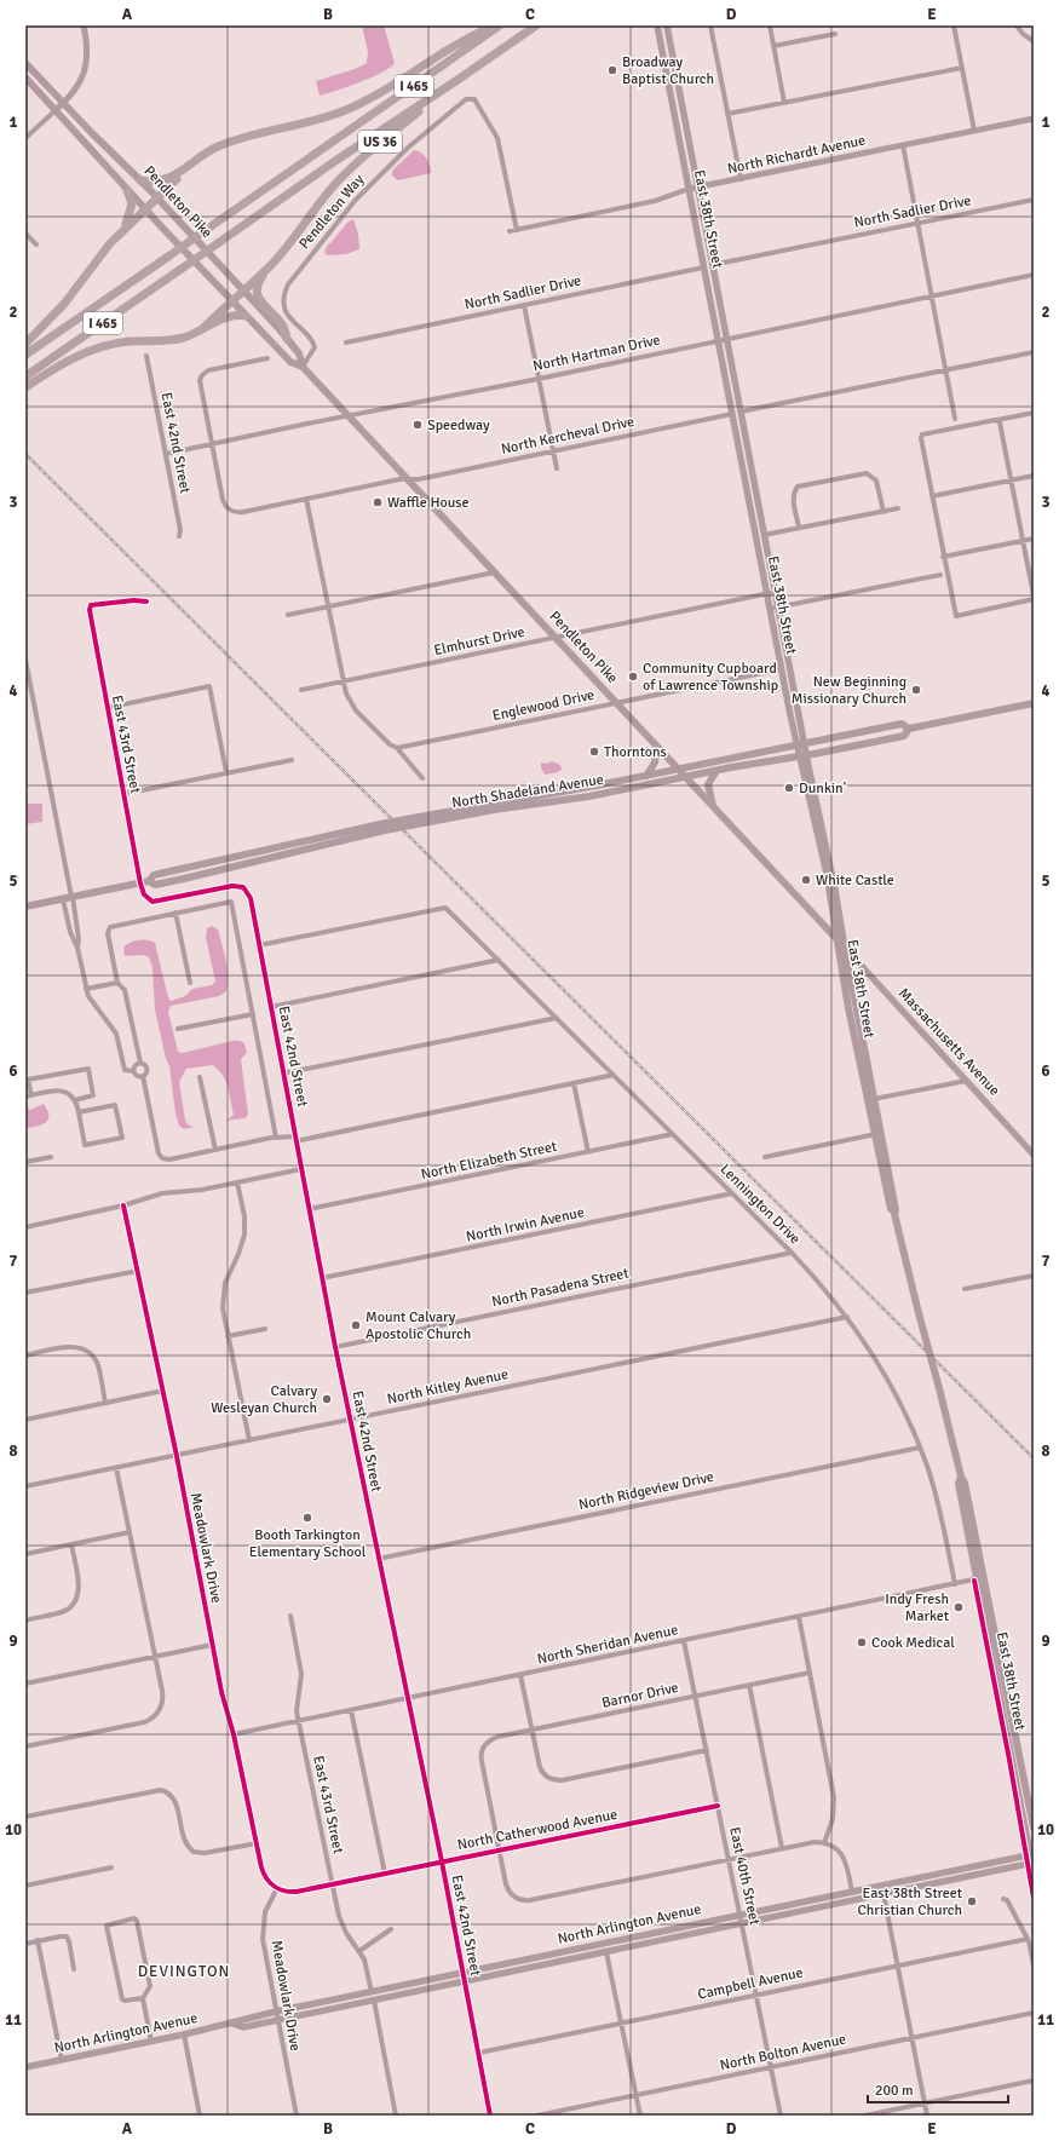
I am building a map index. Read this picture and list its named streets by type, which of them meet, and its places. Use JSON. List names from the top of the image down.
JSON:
{
  "streets": {
    "highway": ["I 465", "US 36"],
    "main road": [
      "Pendleton Pike",
      "East 38th Street",
      "North Shadeland Avenue",
      "Massachusetts Avenue",
      "North Arlington Avenue"
    ],
    "street": [
      "North Richardt Avenue",
      "Pendleton Way",
      "North Sadlier Drive",
      "North Hartman Drive",
      "North Kercheval Drive",
      "East 42nd Street",
      "Elmhurst Drive",
      "Englewood Drive",
      "East 43rd Street",
      "North Elizabeth Street",
      "Lennington Drive",
      "North Irwin Avenue",
      "North Pasadena Street",
      "North Kitley Avenue",
      "North Ridgeview Drive",
      "Meadowlark Drive",
      "North Sheridan Avenue",
      "Barnor Drive",
      "North Catherwood Avenue",
      "East 40th Street",
      "Campbell Avenue",
      "North Bolton Avenue"
    ]
  },
  "crossings": [
    ["I 465", "US 36"],
    ["US 36", "Pendleton Pike"],
    ["North Richardt Avenue", "Pendleton Way"],
    ["North Richardt Avenue", "East 38th Street"],
    ["Pendleton Pike", "Pendleton Way"],
    ["Pendleton Pike", "East 38th Street"],
    ["Pendleton Pike", "North Hartman Drive"],
    ["Pendleton Pike", "North Kercheval Drive"],
    ["Pendleton Pike", "Elmhurst Drive"],
    ["Pendleton Pike", "Englewood Drive"],
    ["Pendleton Pike", "North Shadeland Avenue"],
    ["Pendleton Pike", "Massachusetts Avenue"],
    ["North Sadlier Drive", "East 38th Street"],
    ["East 38th Street", "North Hartman Drive"],
    ["East 38th Street", "North Kercheval Drive"],
    ["East 38th Street", "Elmhurst Drive"],
    ["East 38th Street", "Englewood Drive"],
    ["East 38th Street", "North Shadeland Avenue"],
    ["East 38th Street", "Massachusetts Avenue"],
    ["East 38th Street", "North Sheridan Avenue"],
    ["East 38th Street", "North Arlington Avenue"],
    ["North Hartman Drive", "East 42nd Street"],
    ["East 42nd Street", "East 43rd Street"],
    ["East 42nd Street", "North Shadeland Avenue"],
    ["East 42nd Street", "North Elizabeth Street"],
    ["East 42nd Street", "Lennington Drive"],
    ["East 42nd Street", "North Irwin Avenue"],
    ["East 42nd Street", "North Pasadena Street"],
    ["East 42nd Street", "North Kitley Avenue"],
    ["East 42nd Street", "North Ridgeview Drive"],
    ["East 42nd Street", "North Sheridan Avenue"],
    ["East 42nd Street", "North Catherwood Avenue"],
    ["East 42nd Street", "North Arlington Avenue"],
    ["East 42nd Street", "Campbell Avenue"],
    ["East 43rd Street", "North Shadeland Avenue"],
    ["East 43rd Street", "North Sheridan Avenue"],
    ["East 43rd Street", "North Catherwood Avenue"],
    ["East 43rd Street", "North Arlington Avenue"],
    ["North Elizabeth Street", "Lennington Drive"],
    ["Lennington Drive", "North Irwin Avenue"],
    ["Lennington Drive", "North Pasadena Street"],
    ["Lennington Drive", "North Kitley Avenue"],
    ["Lennington Drive", "North Ridgeview Drive"],
    ["Lennington Drive", "North Sheridan Avenue"],
    ["North Kitley Avenue", "Meadowlark Drive"],
    ["Meadowlark Drive", "North Sheridan Avenue"],
    ["Meadowlark Drive", "North Catherwood Avenue"],
    ["Meadowlark Drive", "North Arlington Avenue"],
    ["North Sheridan Avenue", "East 40th Street"],
    ["Barnor Drive", "North Catherwood Avenue"],
    ["Barnor Drive", "East 40th Street"],
    ["North Catherwood Avenue", "East 40th Street"],
    ["East 40th Street", "North Arlington Avenue"],
    ["East 40th Street", "Campbell Avenue"],
    ["East 40th Street", "North Bolton Avenue"]
  ],
  "districts": ["DEVINGTON"],
  "places": [
    "Broadway Baptist Church",
    "Speedway",
    "Waffle House",
    "Community Cupboard of Lawrence Township",
    "New Beginning Missionary Church",
    "Thorntons",
    "Dunkin'",
    "White Castle",
    "Mount Calvary Apostolic Church",
    "Calvary Wesleyan Church",
    "Booth Tarkington Elementary School",
    "Indy Fresh Market",
    "Cook Medical",
    "East 38th Street Christian Church"
  ],
  "scale_bar": "200 m",
  "grid": {
    "columns": [
      "A",
      "B",
      "C",
      "D",
      "E"
    ],
    "rows": [
      "1",
      "2",
      "3",
      "4",
      "5",
      "6",
      "7",
      "8",
      "9",
      "10",
      "11"
    ]
  }
}
